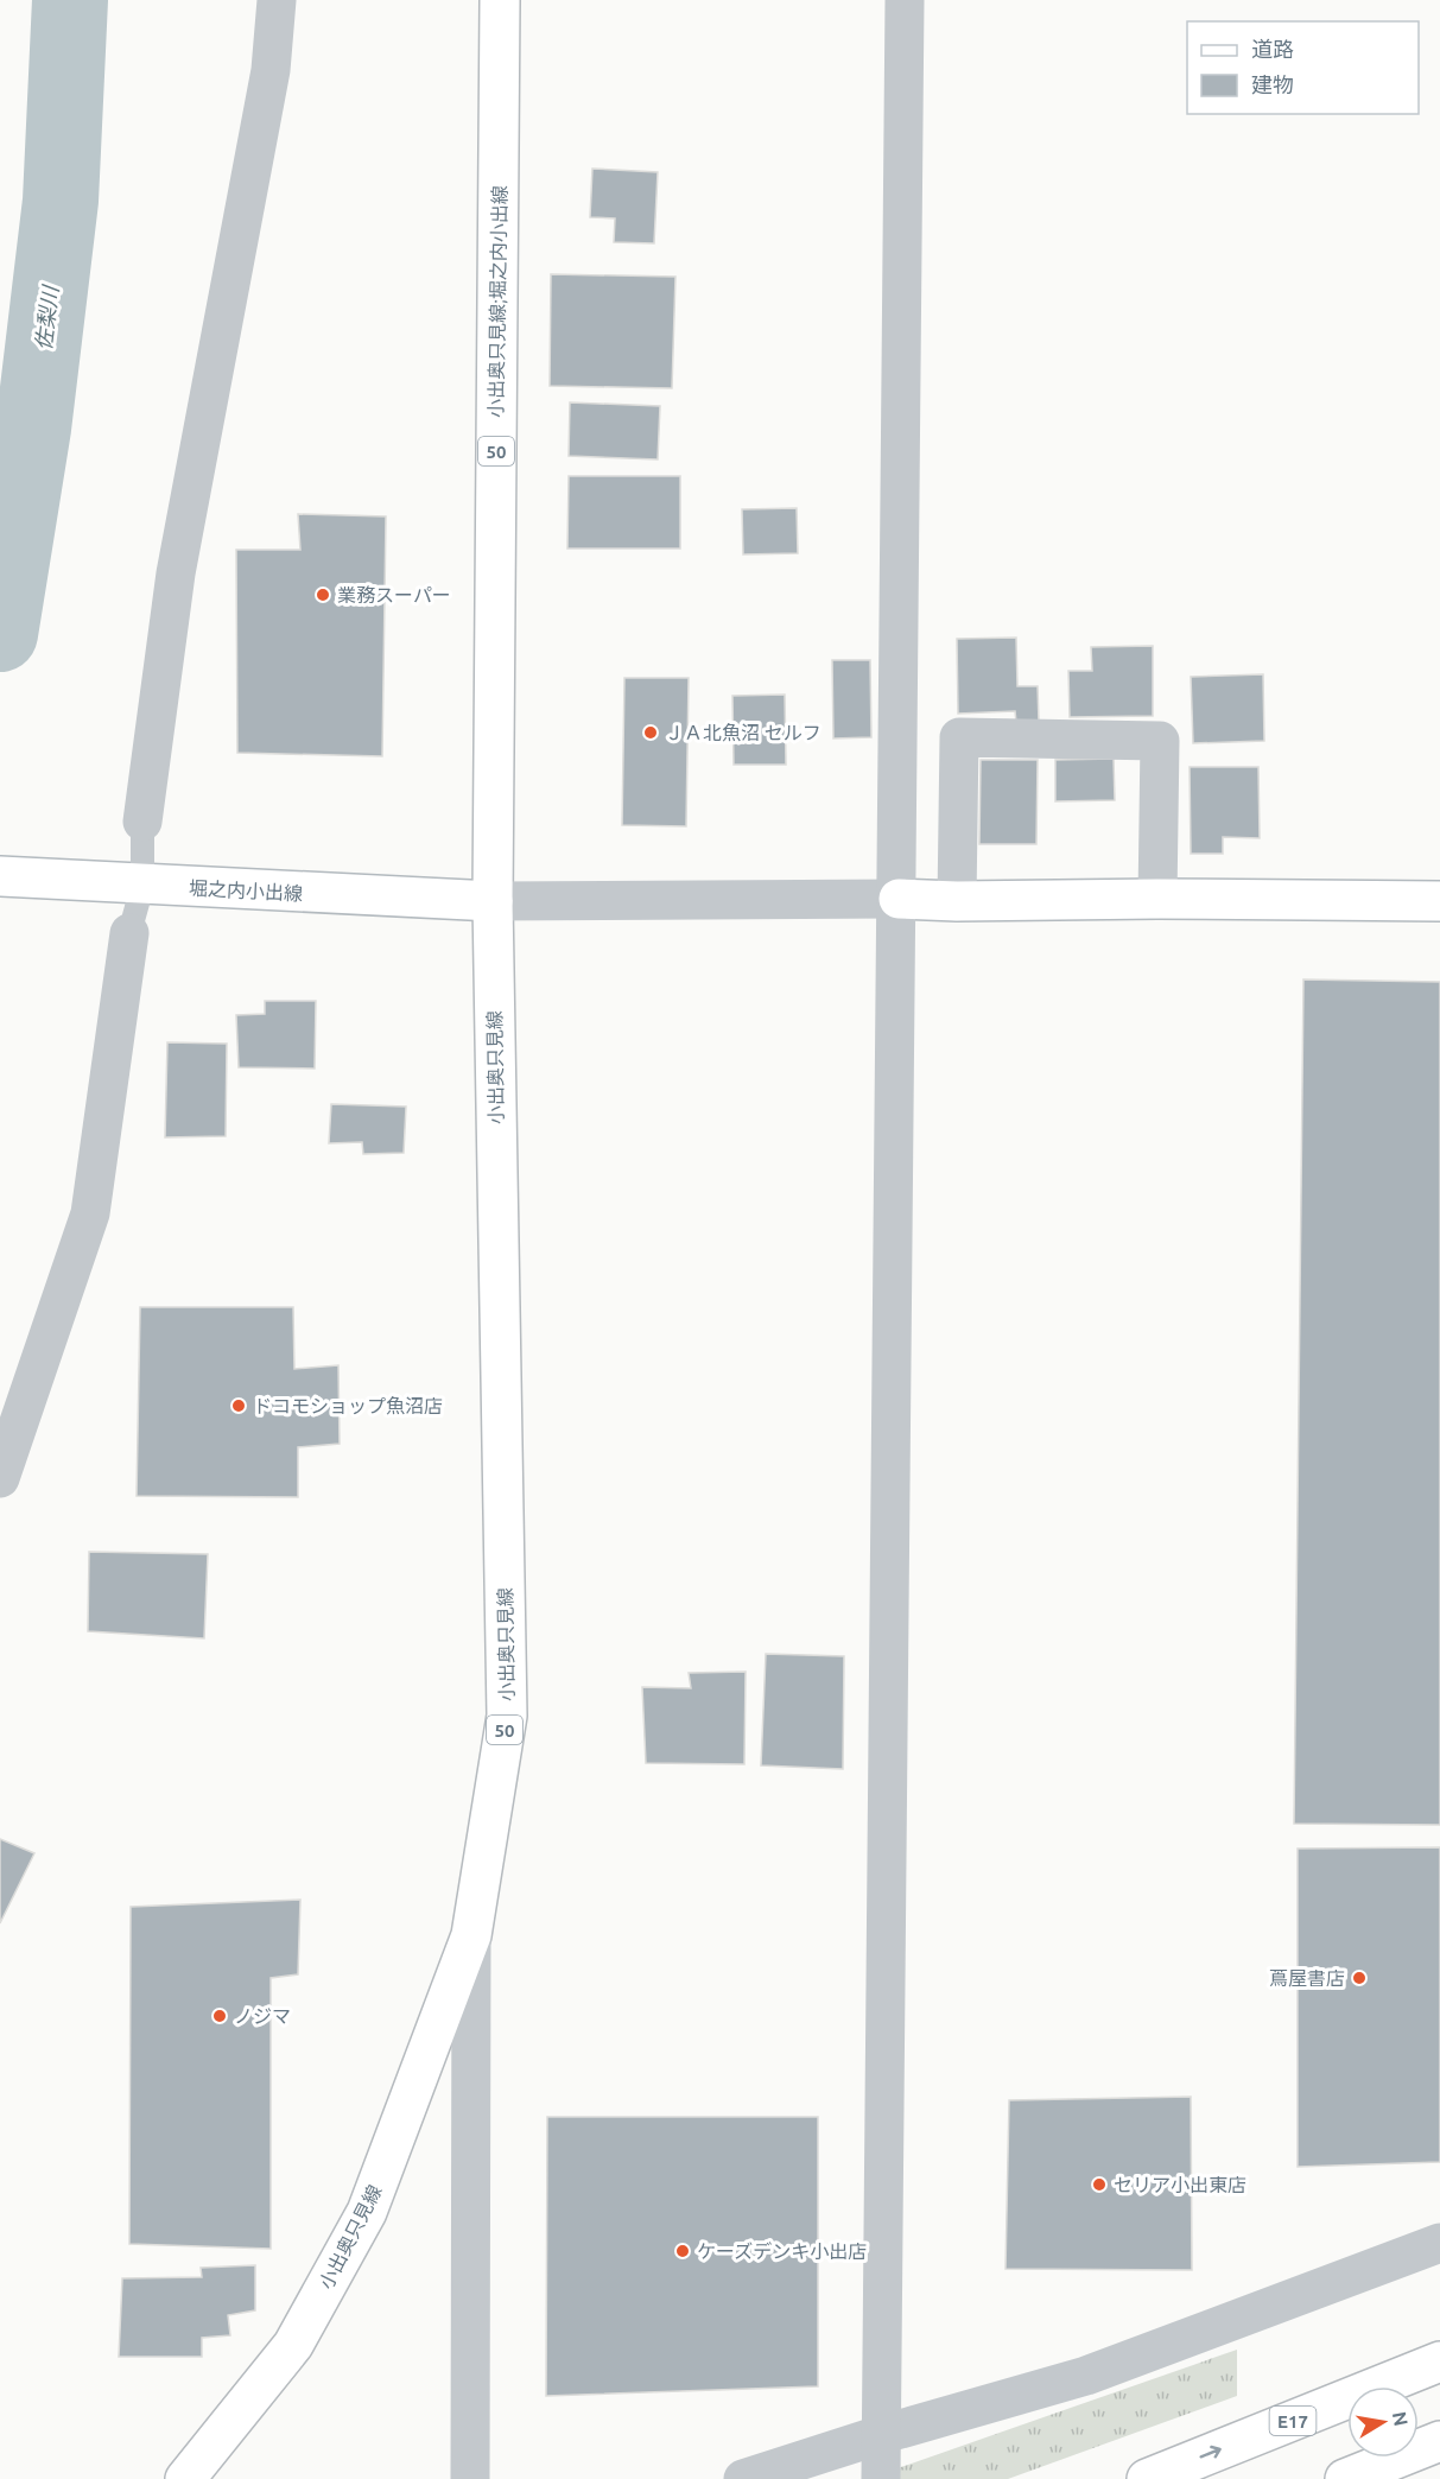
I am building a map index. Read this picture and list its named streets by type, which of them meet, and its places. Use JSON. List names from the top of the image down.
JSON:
{
  "streets": {
    "main road": [
      "小出奥只見線;堀之内小出線",
      "50",
      "堀之内小出線",
      "小出奥只見線",
      "E17"
    ]
  },
  "crossings": [
    ["小出奥只見線;堀之内小出線", "堀之内小出線"],
    ["小出奥只見線;堀之内小出線", "小出奥只見線"],
    ["堀之内小出線", "小出奥只見線"]
  ],
  "water": ["佐梨川"],
  "places": [
    "業務スーパー",
    "ＪＡ北魚沼 セルフ",
    "ドコモショップ魚沼店",
    "蔦屋書店",
    "ノジマ",
    "セリア小出東店",
    "ケーズデンキ小出店"
  ],
  "legend": ["道路", "建物"],
  "north": "right"
}
